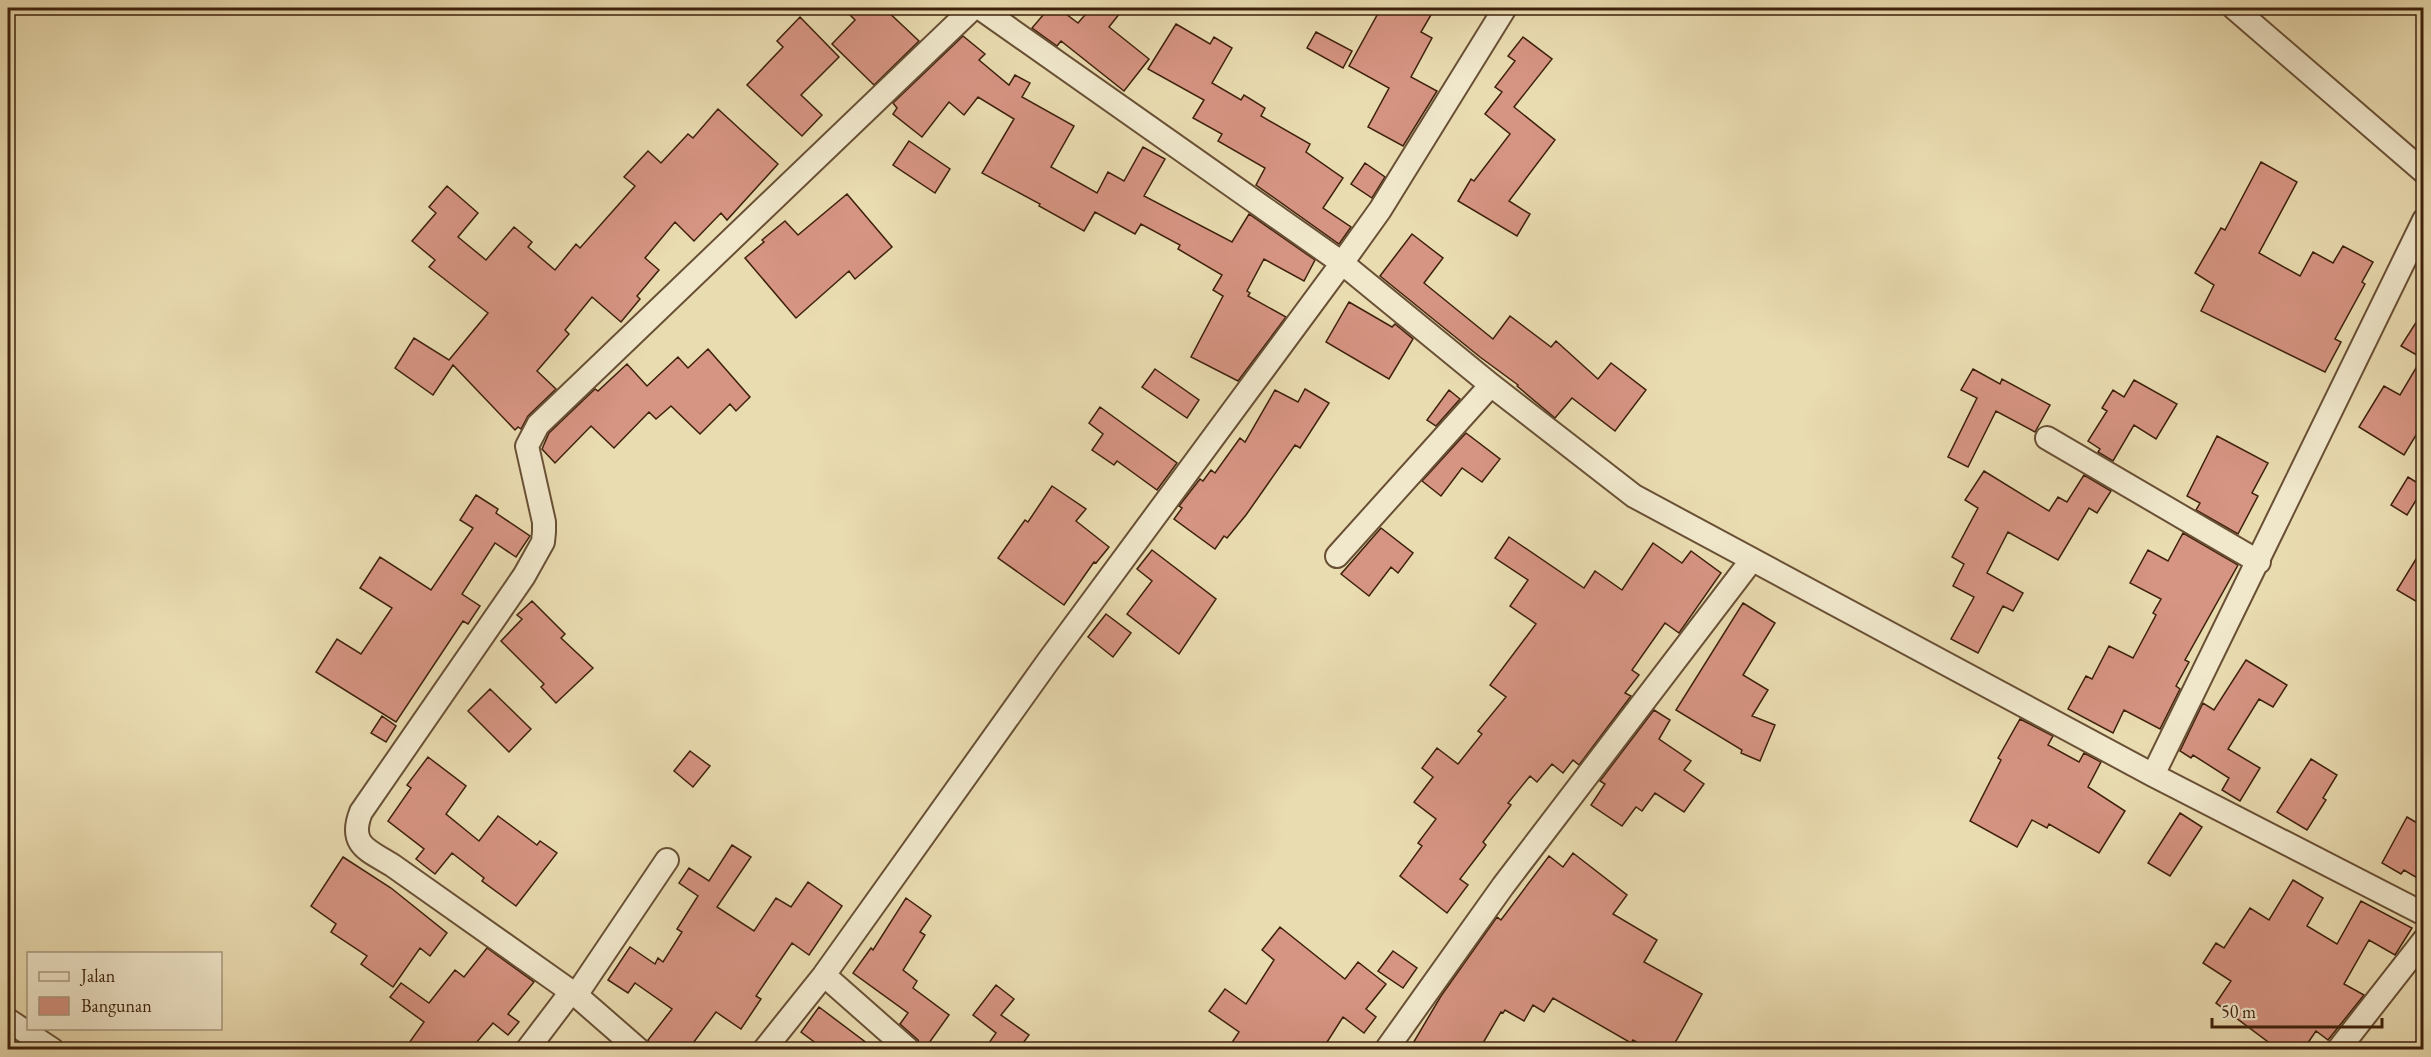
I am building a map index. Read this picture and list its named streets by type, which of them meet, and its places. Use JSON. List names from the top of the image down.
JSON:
{
  "legend": ["Jalan", "Bangunan"],
  "scale_bar": "50 m"
}
